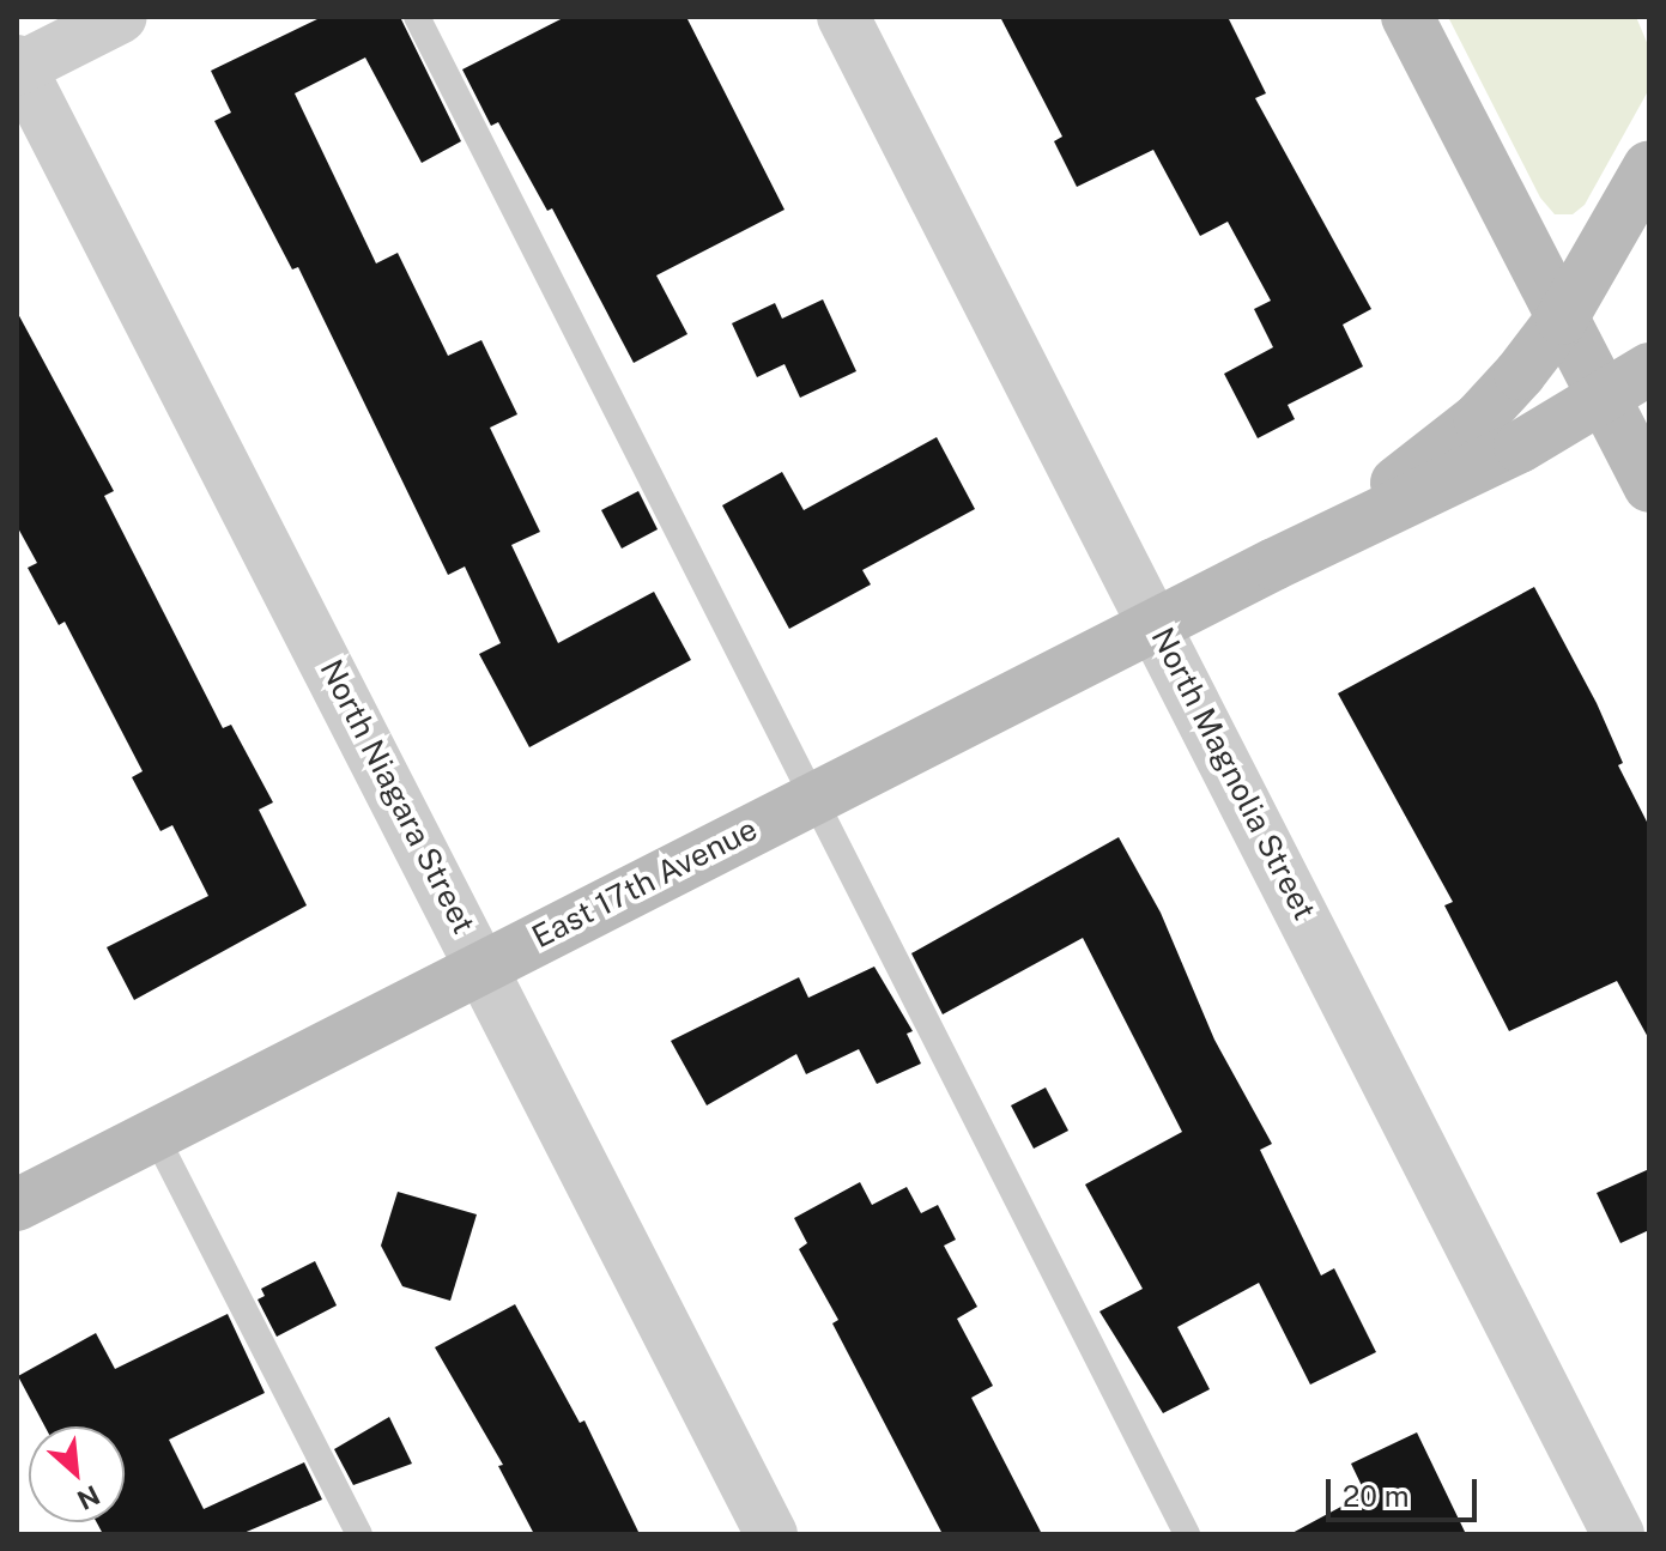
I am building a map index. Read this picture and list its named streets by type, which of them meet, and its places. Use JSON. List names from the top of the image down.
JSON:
{
  "streets": {
    "street": ["North Magnolia Street", "North Niagara Street", "East 17th Avenue"]
  },
  "crossings": [
    ["North Magnolia Street", "East 17th Avenue"],
    ["North Niagara Street", "East 17th Avenue"]
  ],
  "scale_bar": "20 m",
  "north": "bottom right"
}
